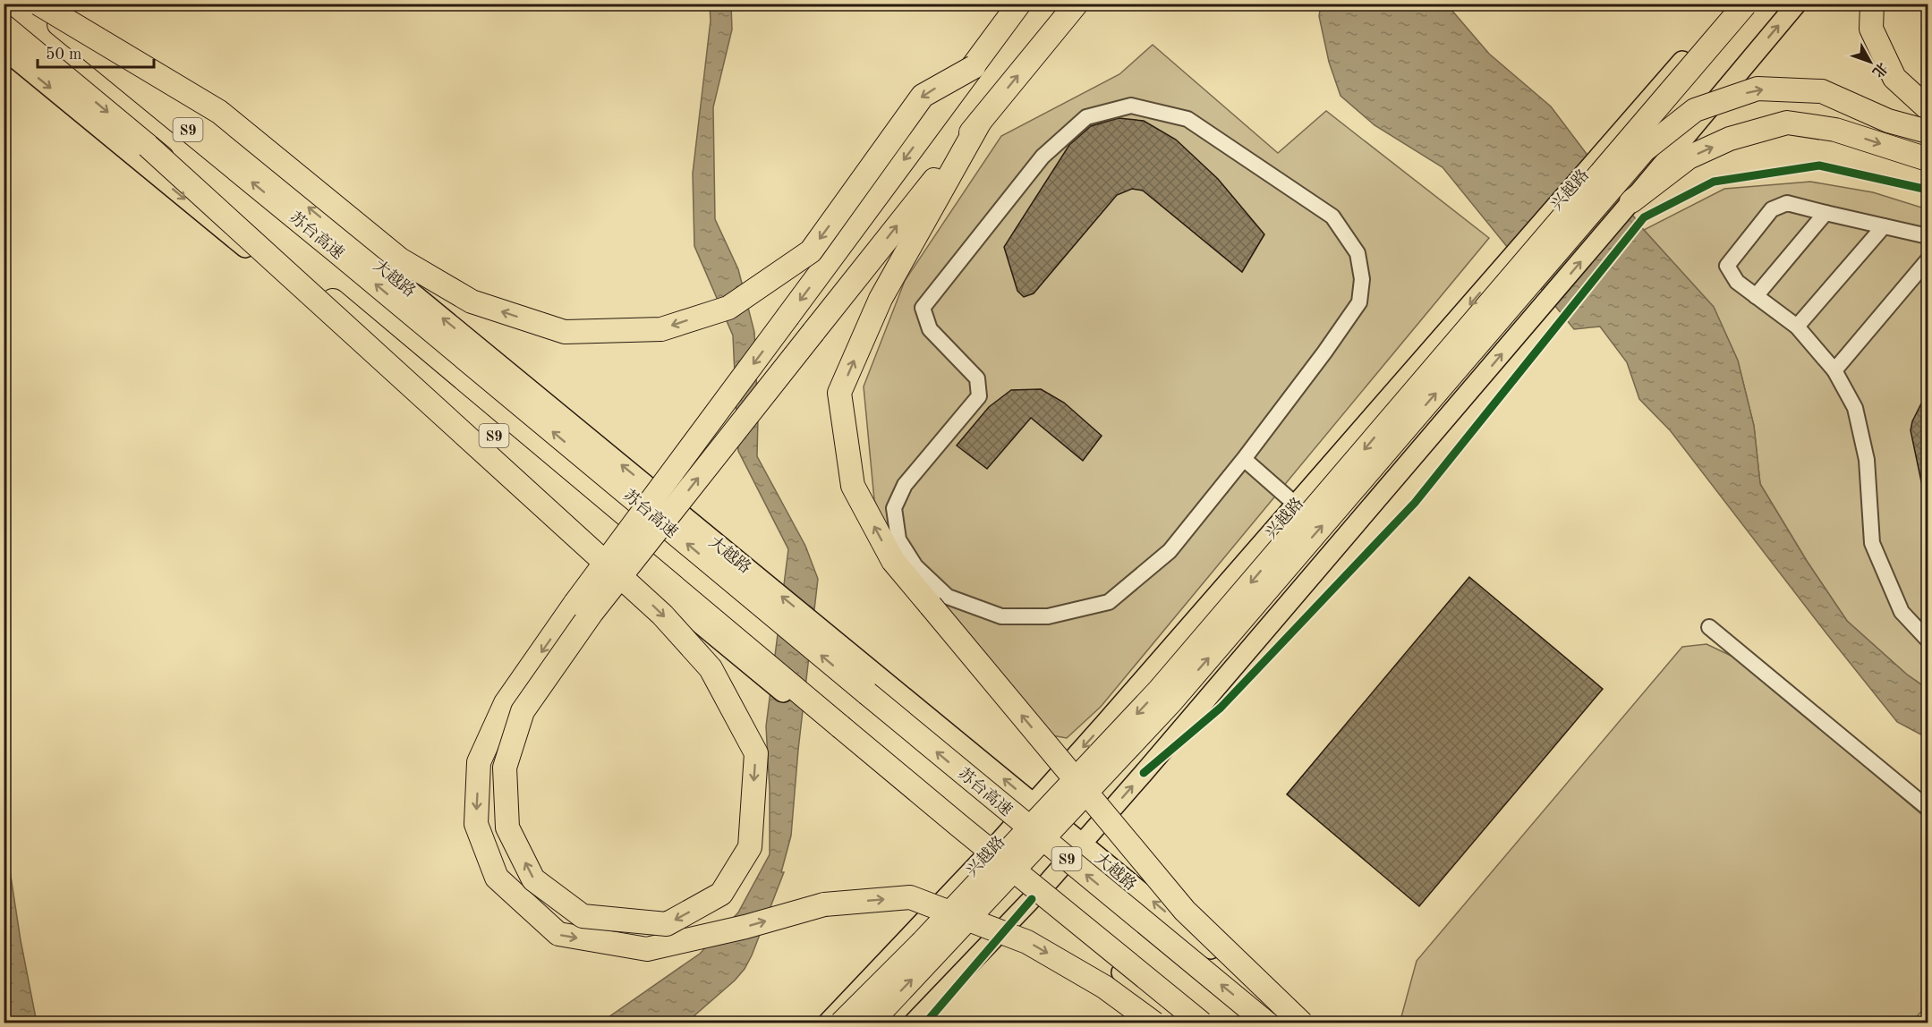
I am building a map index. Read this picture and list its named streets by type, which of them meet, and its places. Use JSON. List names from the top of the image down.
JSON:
{
  "streets": {
    "highway": ["S9", "苏台高速"],
    "main road": ["兴越路", "大越路"]
  },
  "crossings": [
    ["兴越路", "大越路"]
  ],
  "scale_bar": "50 m",
  "north": "bottom right"
}
